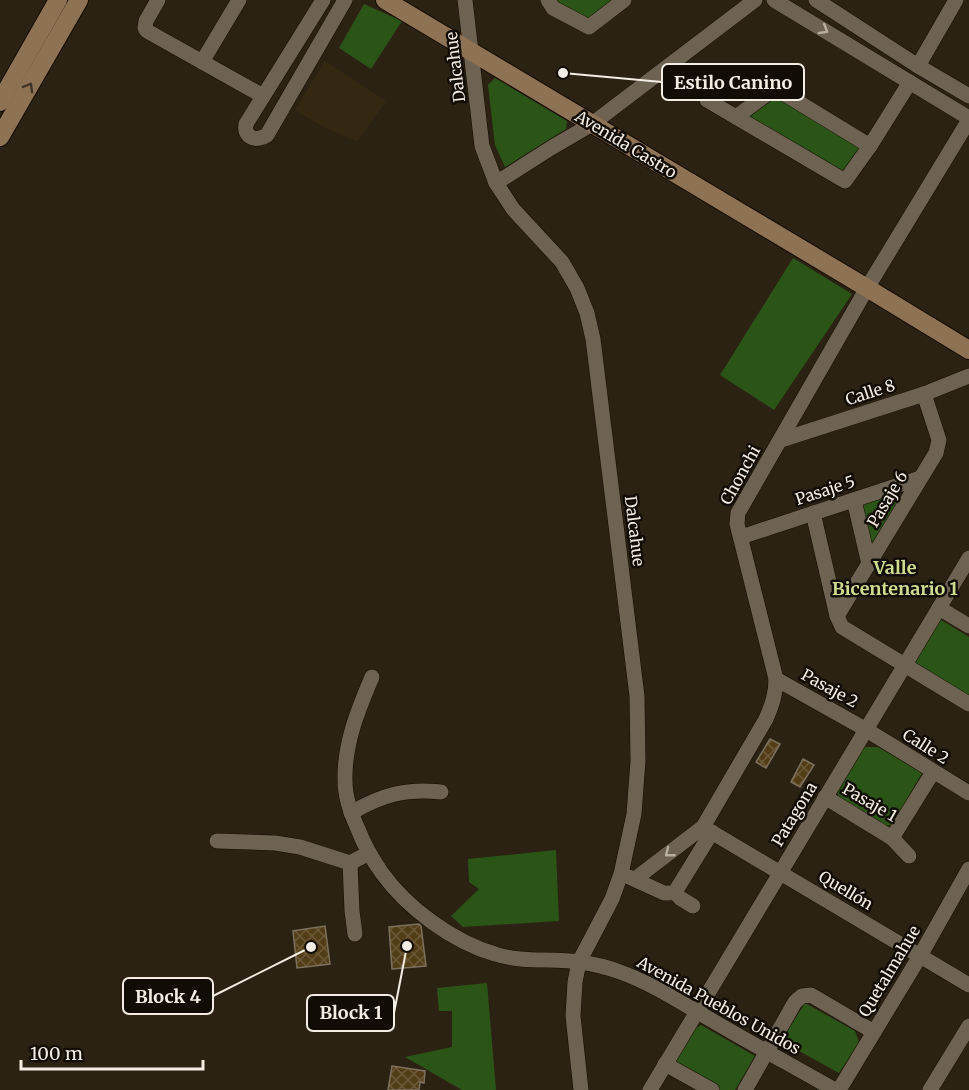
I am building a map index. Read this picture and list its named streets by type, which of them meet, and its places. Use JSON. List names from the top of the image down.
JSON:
{
  "streets": {
    "street": [
      "Dalcahue",
      "Avenida Castro",
      "Calle 8",
      "Chonchi",
      "Pasaje 5",
      "Pasaje 6",
      "Pasaje 2",
      "Calle 2",
      "Pasaje 1",
      "Patagona",
      "Quellón",
      "Quetalmahue",
      "Avenida Pueblos Unidos"
    ]
  },
  "crossings": [
    ["Dalcahue", "Avenida Castro"],
    ["Dalcahue", "Chonchi"],
    ["Dalcahue", "Avenida Pueblos Unidos"],
    ["Avenida Castro", "Chonchi"],
    ["Calle 8", "Chonchi"],
    ["Calle 8", "Pasaje 6"],
    ["Chonchi", "Pasaje 5"],
    ["Chonchi", "Pasaje 2"],
    ["Chonchi", "Quellón"],
    ["Pasaje 5", "Pasaje 6"],
    ["Pasaje 2", "Calle 2"],
    ["Pasaje 2", "Patagona"],
    ["Calle 2", "Pasaje 1"],
    ["Calle 2", "Patagona"],
    ["Pasaje 1", "Patagona"],
    ["Patagona", "Quellón"],
    ["Patagona", "Avenida Pueblos Unidos"],
    ["Quellón", "Quetalmahue"],
    ["Quetalmahue", "Avenida Pueblos Unidos"]
  ],
  "districts": ["Valle Bicentenario 1"],
  "places": ["Estilo Canino", "Block 1", "Block 4"],
  "scale_bar": "100 m"
}
